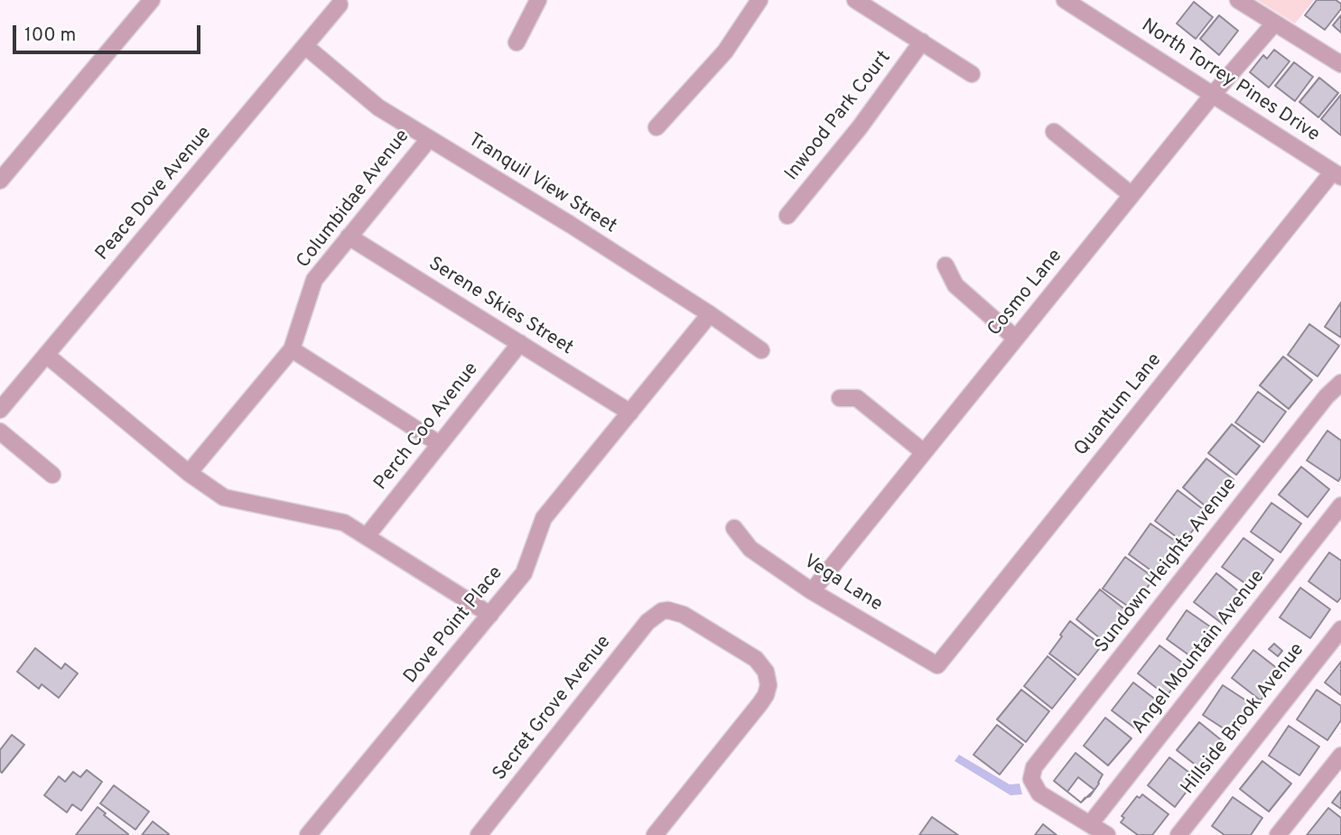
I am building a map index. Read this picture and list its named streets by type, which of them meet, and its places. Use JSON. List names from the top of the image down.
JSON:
{
  "streets": {
    "street": [
      "North Torrey Pines Drive",
      "Inwood Park Court",
      "Tranquil View Street",
      "Peace Dove Avenue",
      "Columbidae Avenue",
      "Cosmo Lane",
      "Serene Skies Street",
      "Quantum Lane",
      "Perch Coo Avenue",
      "Sundown Heights Avenue",
      "Vega Lane",
      "Dove Point Place",
      "Angel Mountain Avenue",
      "Secret Grove Avenue",
      "Hillside Brook Avenue"
    ]
  },
  "crossings": [
    ["North Torrey Pines Drive", "Cosmo Lane"],
    ["North Torrey Pines Drive", "Quantum Lane"],
    ["Tranquil View Street", "Peace Dove Avenue"],
    ["Tranquil View Street", "Columbidae Avenue"],
    ["Tranquil View Street", "Dove Point Place"],
    ["Columbidae Avenue", "Serene Skies Street"],
    ["Cosmo Lane", "Vega Lane"],
    ["Serene Skies Street", "Perch Coo Avenue"],
    ["Serene Skies Street", "Dove Point Place"],
    ["Quantum Lane", "Vega Lane"],
    ["Sundown Heights Avenue", "Angel Mountain Avenue"]
  ],
  "scale_bar": "100 m"
}
